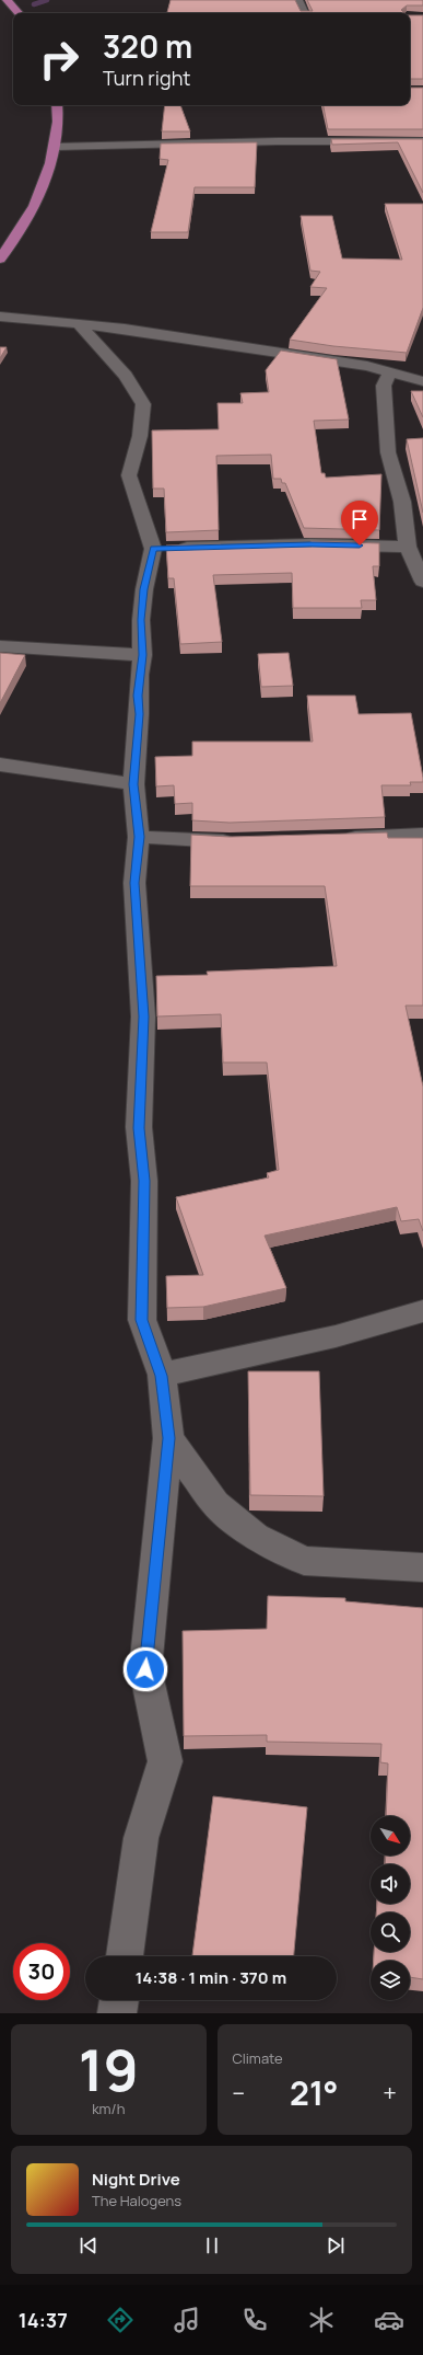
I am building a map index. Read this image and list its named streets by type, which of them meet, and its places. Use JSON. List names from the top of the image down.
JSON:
{
  "north": "bottom right",
  "page": {
    "turn": ["320 m", "Turn right"],
    "limit": "30",
    "trip": "14:38 · 1 min · 370 m",
    "tile": [
      ["19", "km/h"],
      "Climate"
    ],
    "heat": ["−", "21°", "+"],
    "song": ["Night Drive", "The Halogens"],
    "tabs": "14:37"
  }
}
